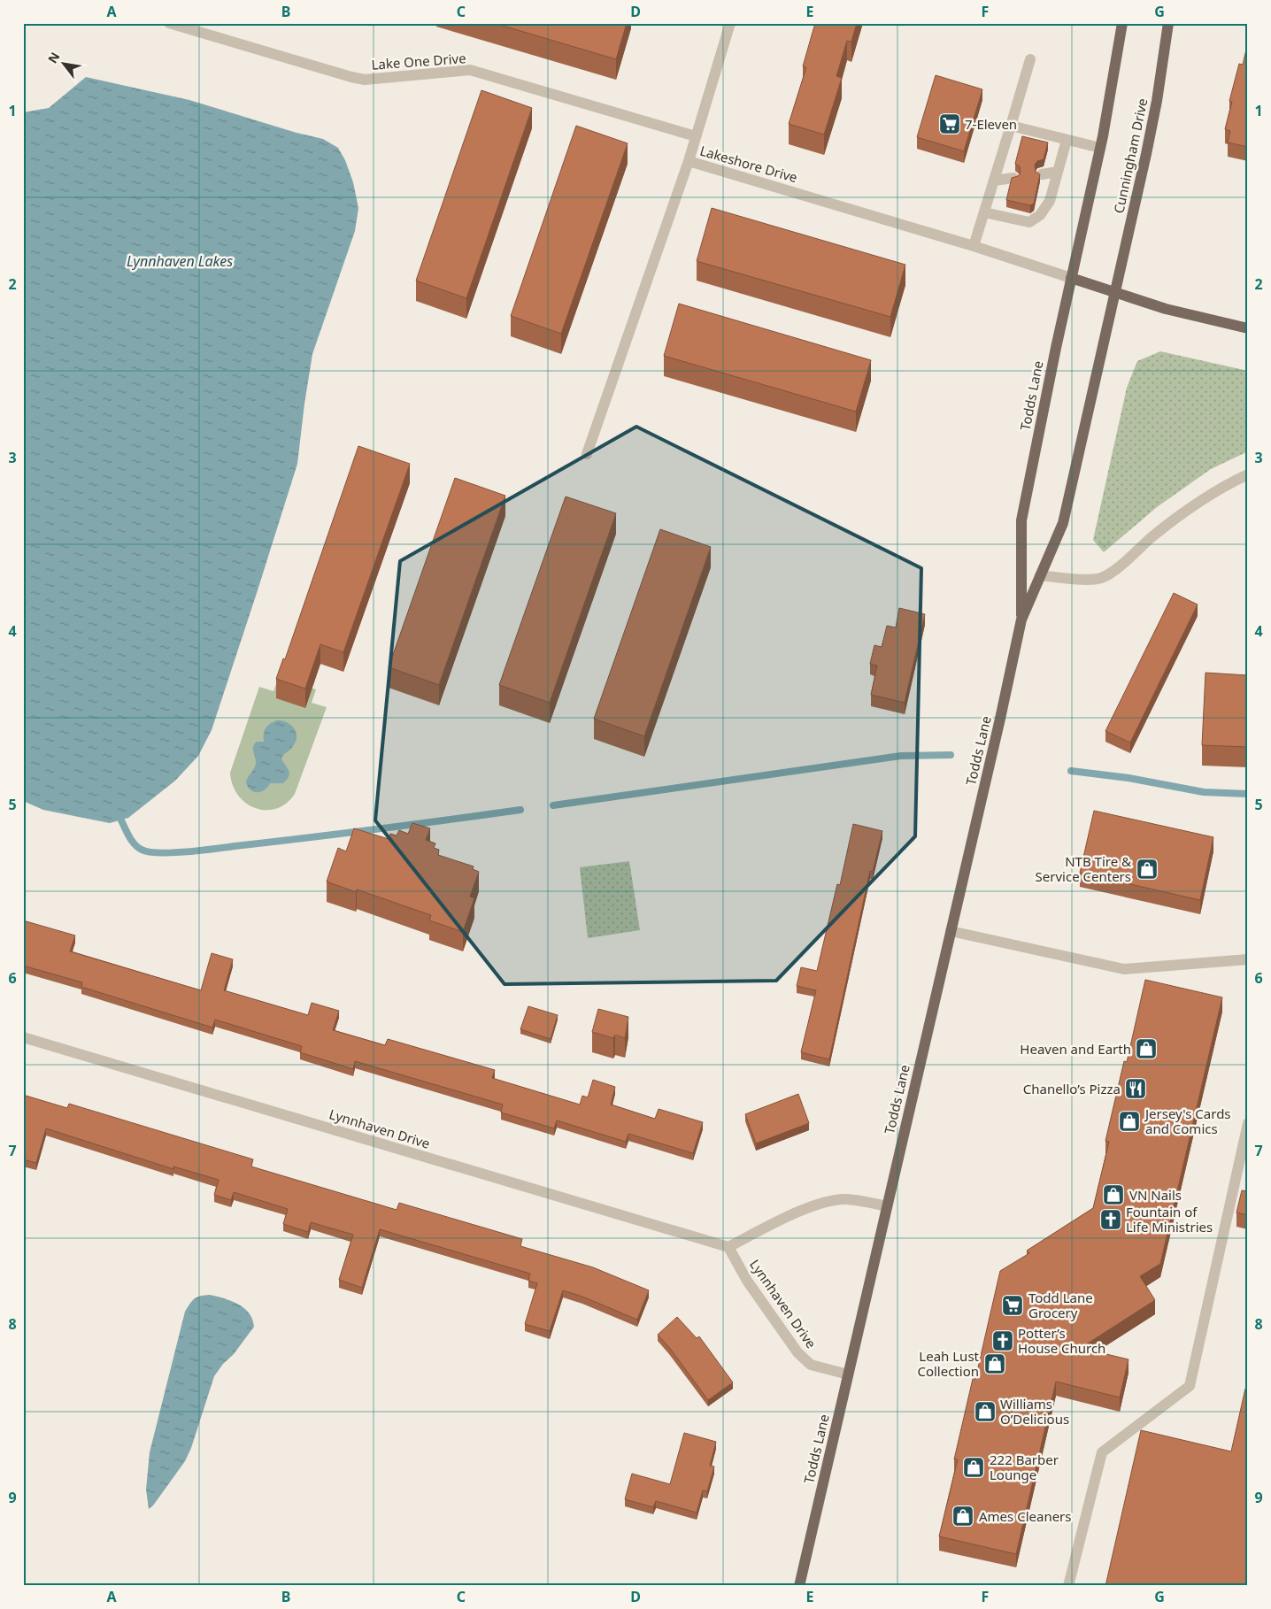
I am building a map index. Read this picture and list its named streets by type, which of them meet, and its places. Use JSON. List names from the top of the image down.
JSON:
{
  "streets": {
    "main road": ["Cunningham Drive", "Todds Lane"],
    "street": ["Lake One Drive", "Lakeshore Drive", "Lynnhaven Drive"]
  },
  "crossings": [
    ["Cunningham Drive", "Todds Lane"],
    ["Lakeshore Drive", "Todds Lane"],
    ["Todds Lane", "Lynnhaven Drive"]
  ],
  "water": ["Lynnhaven Lakes"],
  "places": {
    "supermarket": ["7-Eleven", "Todd Lane Grocery"],
    "shop": [
      "NTB Tire & Service Centers",
      "Heaven and Earth",
      "Jersey's Cards and Comics",
      "VN Nails",
      "Leah Lust Collection",
      "Williams O’Delicious",
      "222 Barber Lounge",
      "Ames Cleaners"
    ],
    "restaurant": ["Chanello’s Pizza"],
    "church": ["Fountain of Life Ministries", "Potter’s House Church"]
  },
  "north": "top left",
  "grid": {
    "columns": [
      "A",
      "B",
      "C",
      "D",
      "E",
      "F",
      "G"
    ],
    "rows": [
      "1",
      "2",
      "3",
      "4",
      "5",
      "6",
      "7",
      "8",
      "9"
    ]
  }
}
